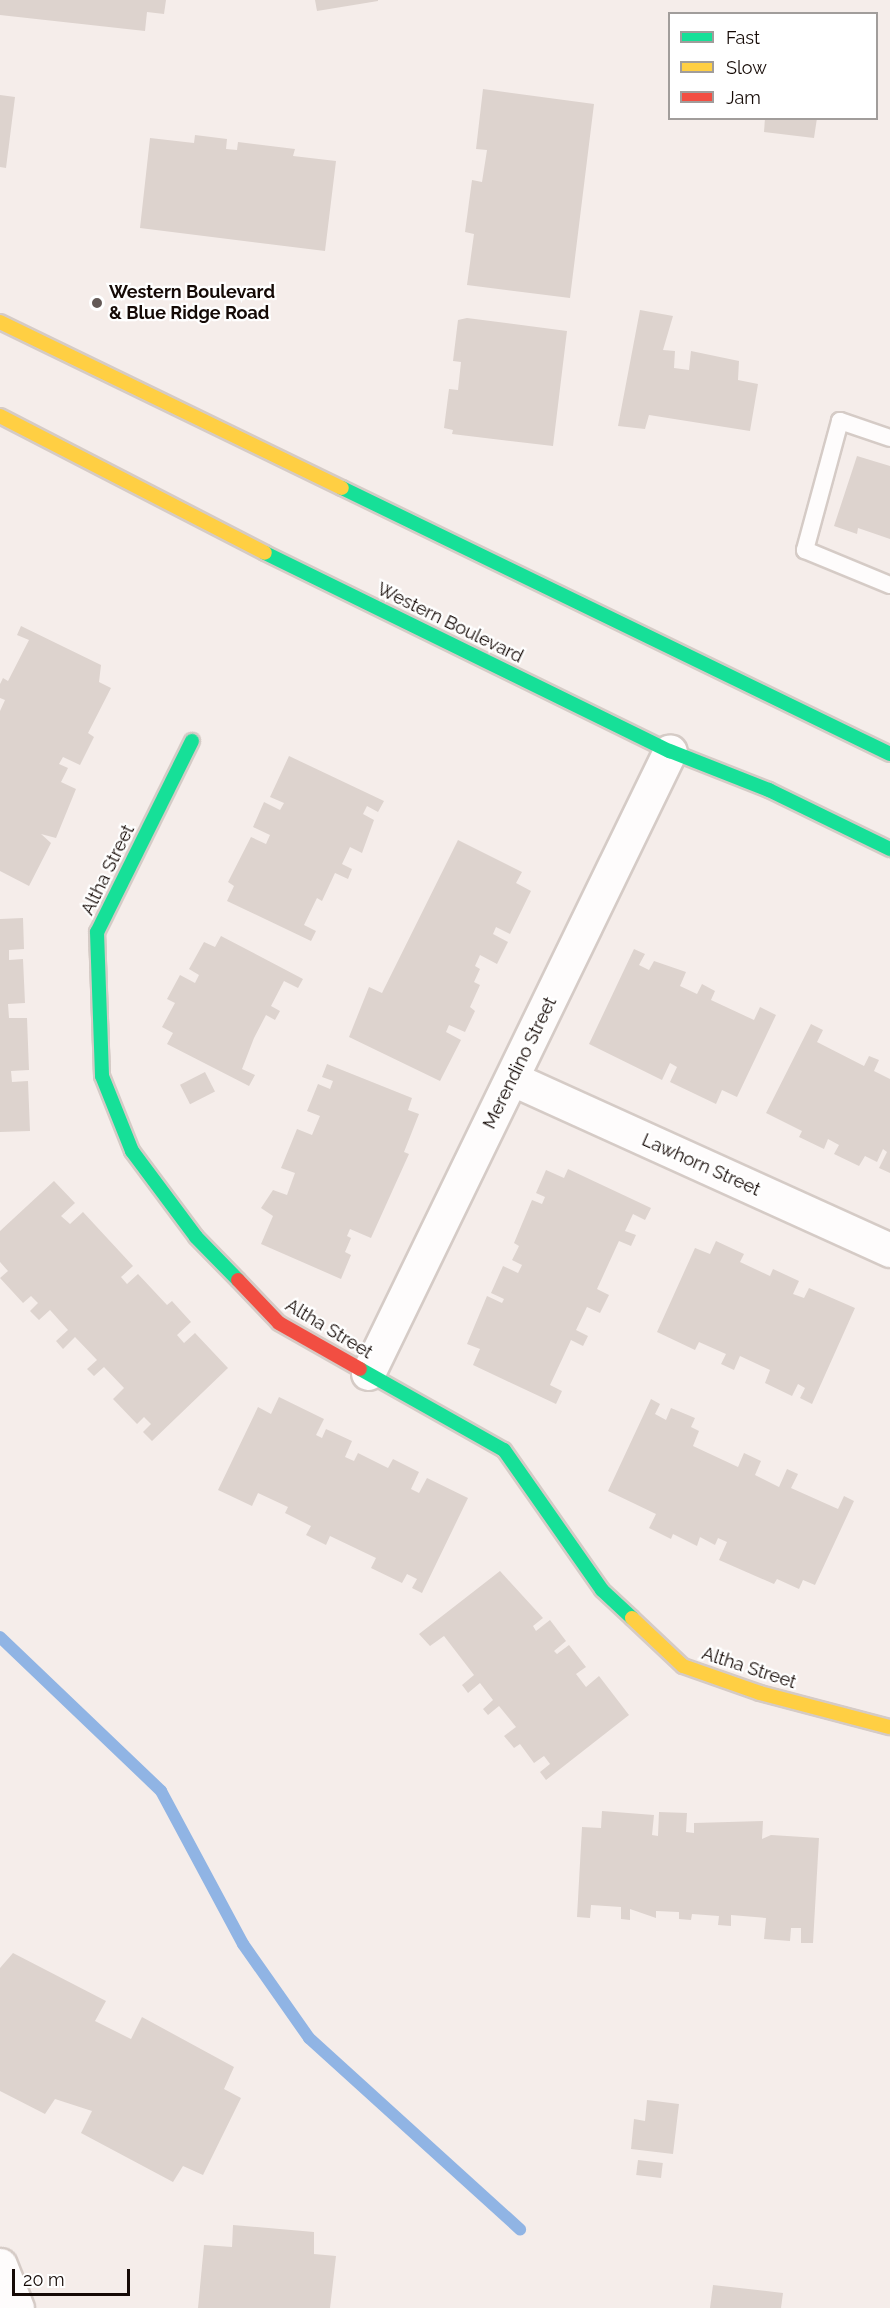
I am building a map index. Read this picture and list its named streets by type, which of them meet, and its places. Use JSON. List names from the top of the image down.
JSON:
{
  "streets": {
    "main road": ["Western Boulevard", "Altha Street"],
    "street": ["Merendino Street", "Lawhorn Street"]
  },
  "crossings": [
    ["Western Boulevard", "Merendino Street"],
    ["Altha Street", "Merendino Street"],
    ["Merendino Street", "Lawhorn Street"]
  ],
  "places": ["Western Boulevard & Blue Ridge Road"],
  "legend": ["Fast", "Slow", "Jam"],
  "scale_bar": "20 m"
}
